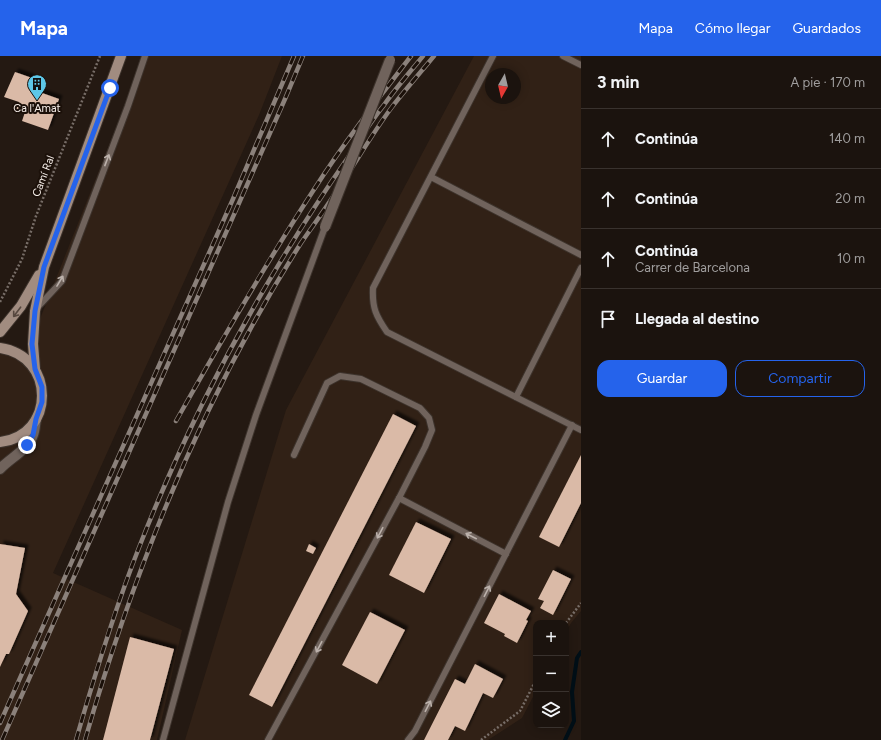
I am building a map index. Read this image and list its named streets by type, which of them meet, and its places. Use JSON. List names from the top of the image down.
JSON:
{
  "streets": {
    "path": ["Camí Ral"]
  },
  "places": {
    "building": ["Ca l'Amat"]
  },
  "north": "bottom",
  "page": {
    "header": "Mapa",
    "nav": ["Mapa", "Cómo llegar", "Guardados"],
    "heading": ["3 min", "A pie · 170 m"],
    "list": [
      ["Continúa", "140 m"],
      ["Continúa", "20 m"],
      ["Continúa", "Carrer de Barcelona", "10 m"],
      "Llegada al destino"
    ],
    "buttons": ["Guardar", "Compartir"],
    "map_buttons": ["+", "−"]
  }
}
